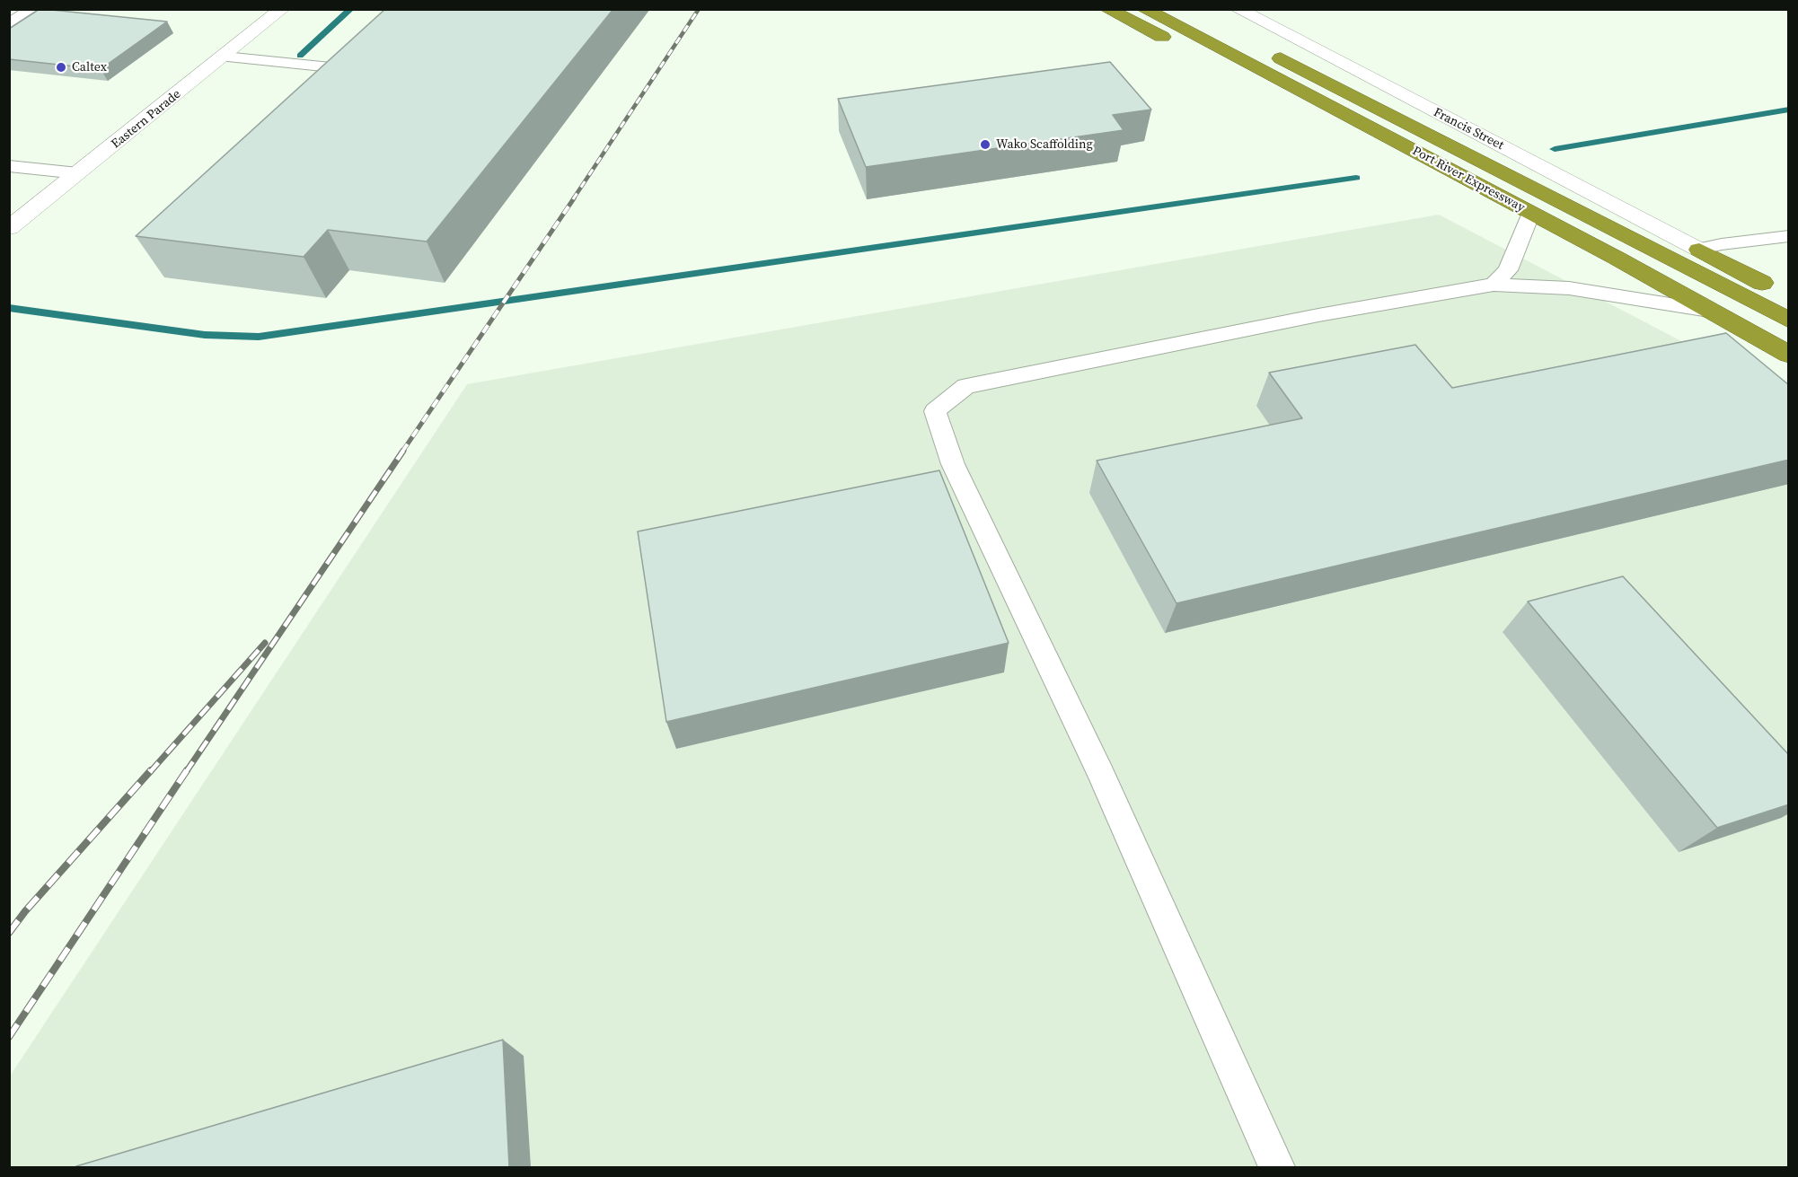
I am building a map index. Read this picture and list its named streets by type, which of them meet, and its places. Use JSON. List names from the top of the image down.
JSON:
{
  "streets": {
    "highway": ["Port River Expressway"],
    "main road": ["Eastern Parade", "Francis Street"]
  },
  "places": ["Caltex", "Wako Scaffolding"]
}
